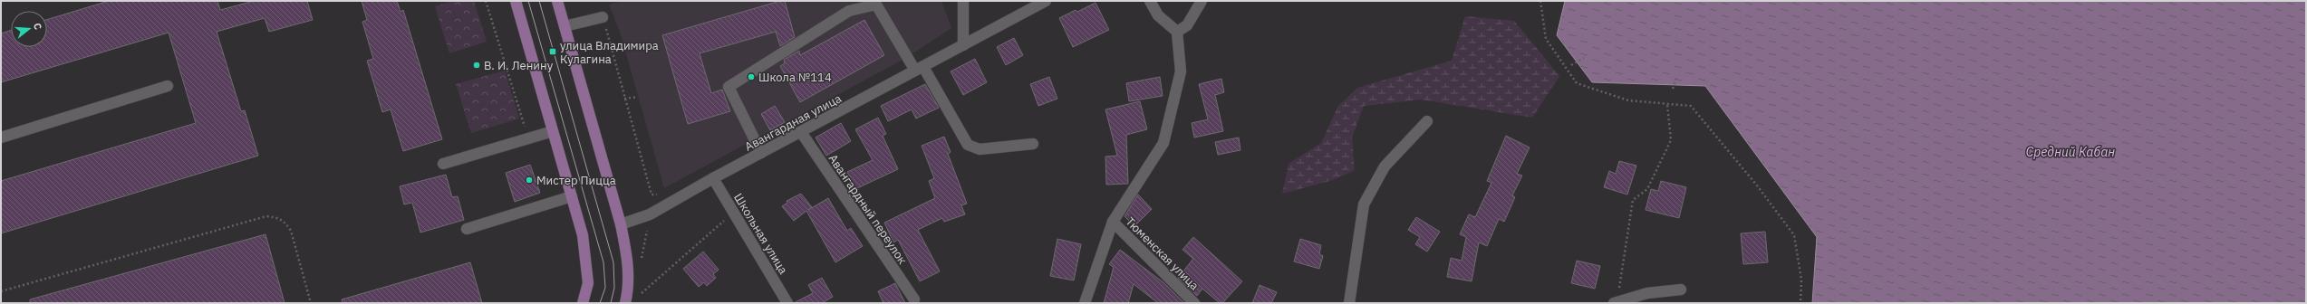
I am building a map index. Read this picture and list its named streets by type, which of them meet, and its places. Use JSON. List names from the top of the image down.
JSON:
{
  "streets": {
    "street": [
      "Авангардная улица",
      "Авангардный переулок",
      "Школьная улица",
      "Тюменская улица"
    ]
  },
  "crossings": [
    ["Авангардная улица", "Авангардный переулок"],
    ["Авангардная улица", "Школьная улица"]
  ],
  "water": ["Средний Кабан"],
  "places": {
    "transit": ["улица Владимира Кулагина"],
    "other": ["В. И. Ленину", "Школа №114", "Мистер Пицца"]
  },
  "north": "right"
}
